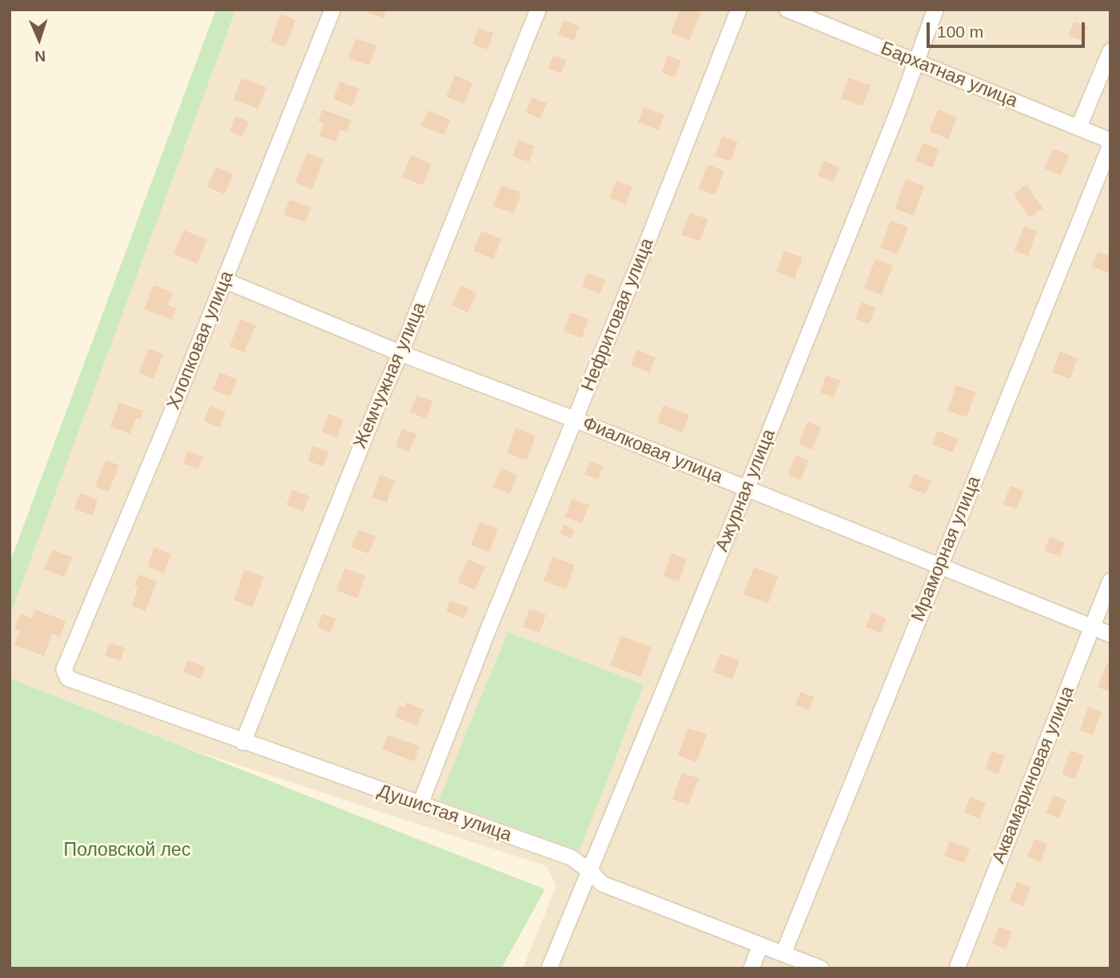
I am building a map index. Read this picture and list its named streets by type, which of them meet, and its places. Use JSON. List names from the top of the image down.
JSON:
{
  "streets": {
    "street": [
      "Бархатная улица",
      "Нефритовая улица",
      "Хлопковая улица",
      "Жемчужная улица",
      "Фиалковая улица",
      "Ажурная улица",
      "Мраморная улица",
      "Аквамариновая улица",
      "Душистая улица"
    ]
  },
  "crossings": [
    ["Бархатная улица", "Ажурная улица"],
    ["Нефритовая улица", "Фиалковая улица"],
    ["Нефритовая улица", "Душистая улица"],
    ["Хлопковая улица", "Фиалковая улица"],
    ["Хлопковая улица", "Душистая улица"],
    ["Жемчужная улица", "Фиалковая улица"],
    ["Жемчужная улица", "Душистая улица"],
    ["Фиалковая улица", "Ажурная улица"],
    ["Фиалковая улица", "Мраморная улица"],
    ["Фиалковая улица", "Аквамариновая улица"],
    ["Ажурная улица", "Душистая улица"],
    ["Мраморная улица", "Душистая улица"]
  ],
  "parks": ["Половской лес"],
  "scale_bar": "100 m",
  "north": "bottom"
}
